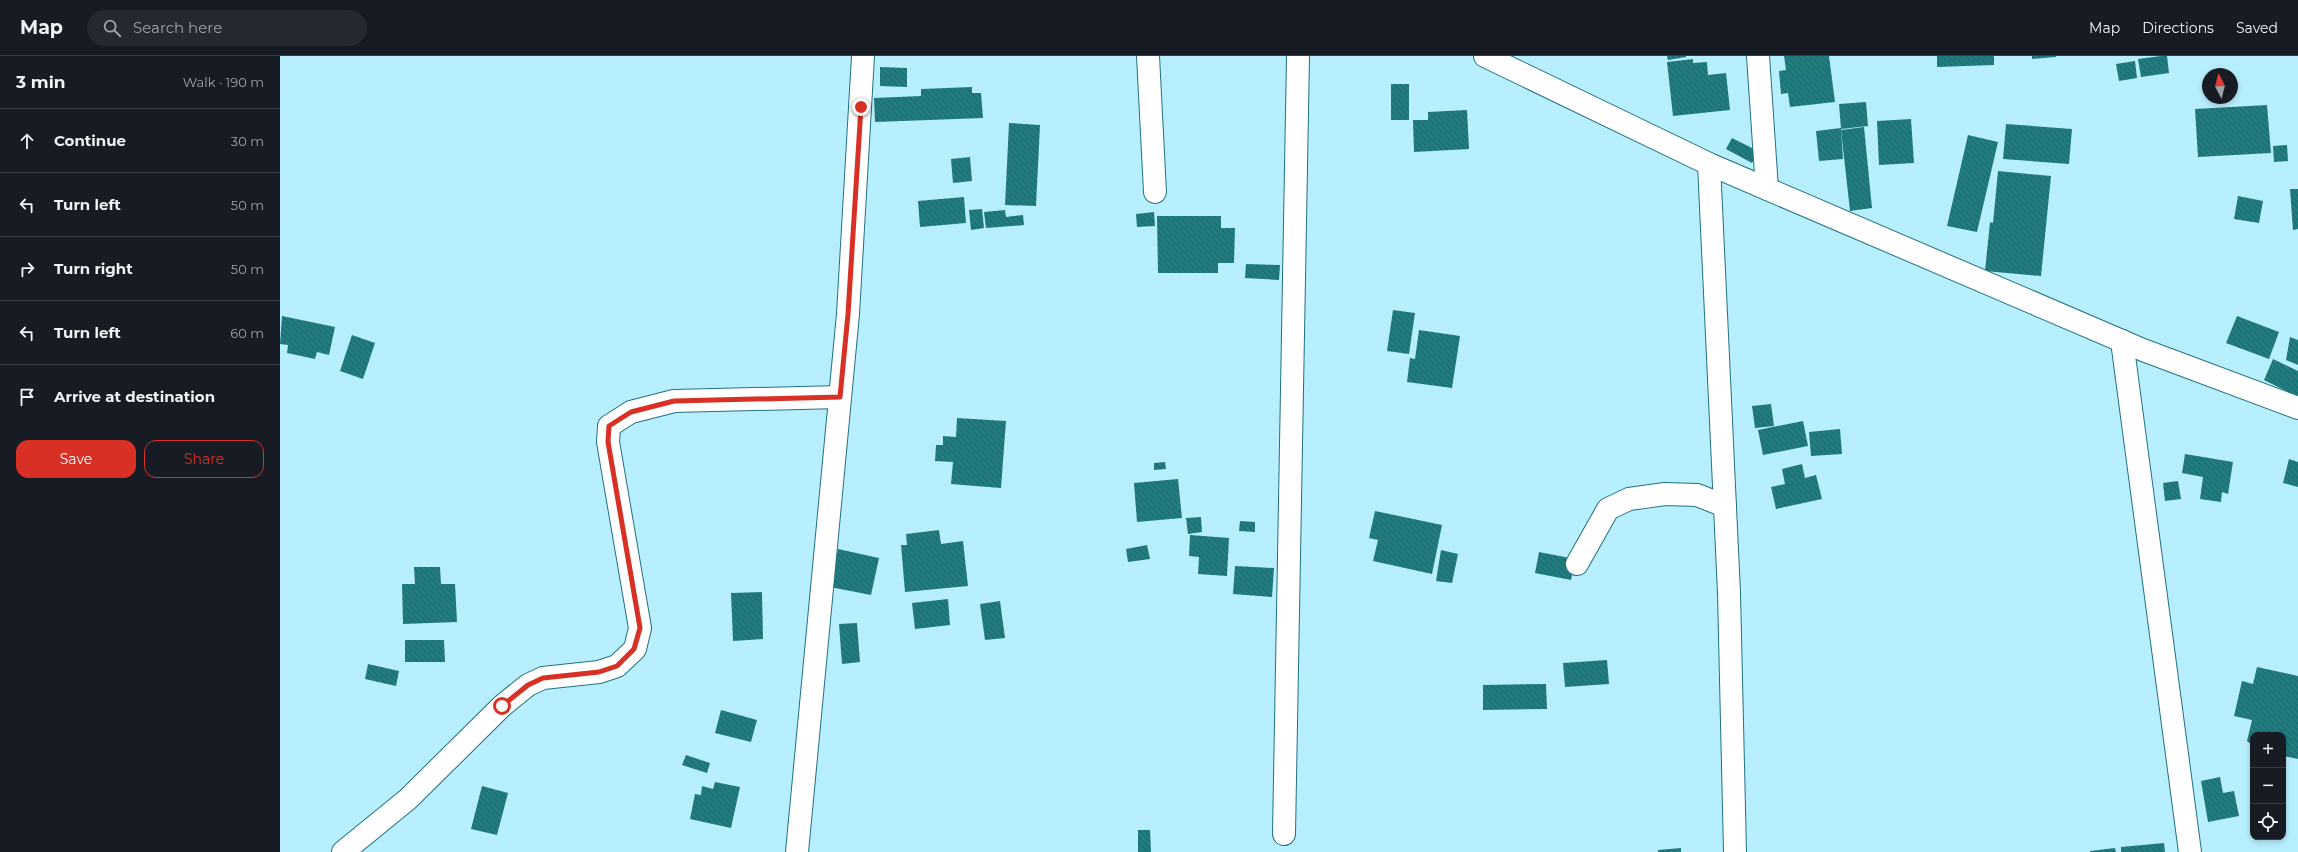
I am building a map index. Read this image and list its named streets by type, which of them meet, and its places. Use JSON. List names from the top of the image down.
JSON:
{
  "north": "top",
  "page": {
    "header": "Map",
    "search": "Search here",
    "nav": ["Map", "Directions", "Saved"],
    "heading": ["3 min", "Walk · 190 m"],
    "list": [
      ["Continue", "30 m"],
      ["Turn left", "50 m"],
      ["Turn right", "50 m"],
      ["Turn left", "60 m"],
      "Arrive at destination"
    ],
    "buttons": ["Save", "Share"],
    "map_buttons": ["+", "−"]
  }
}
